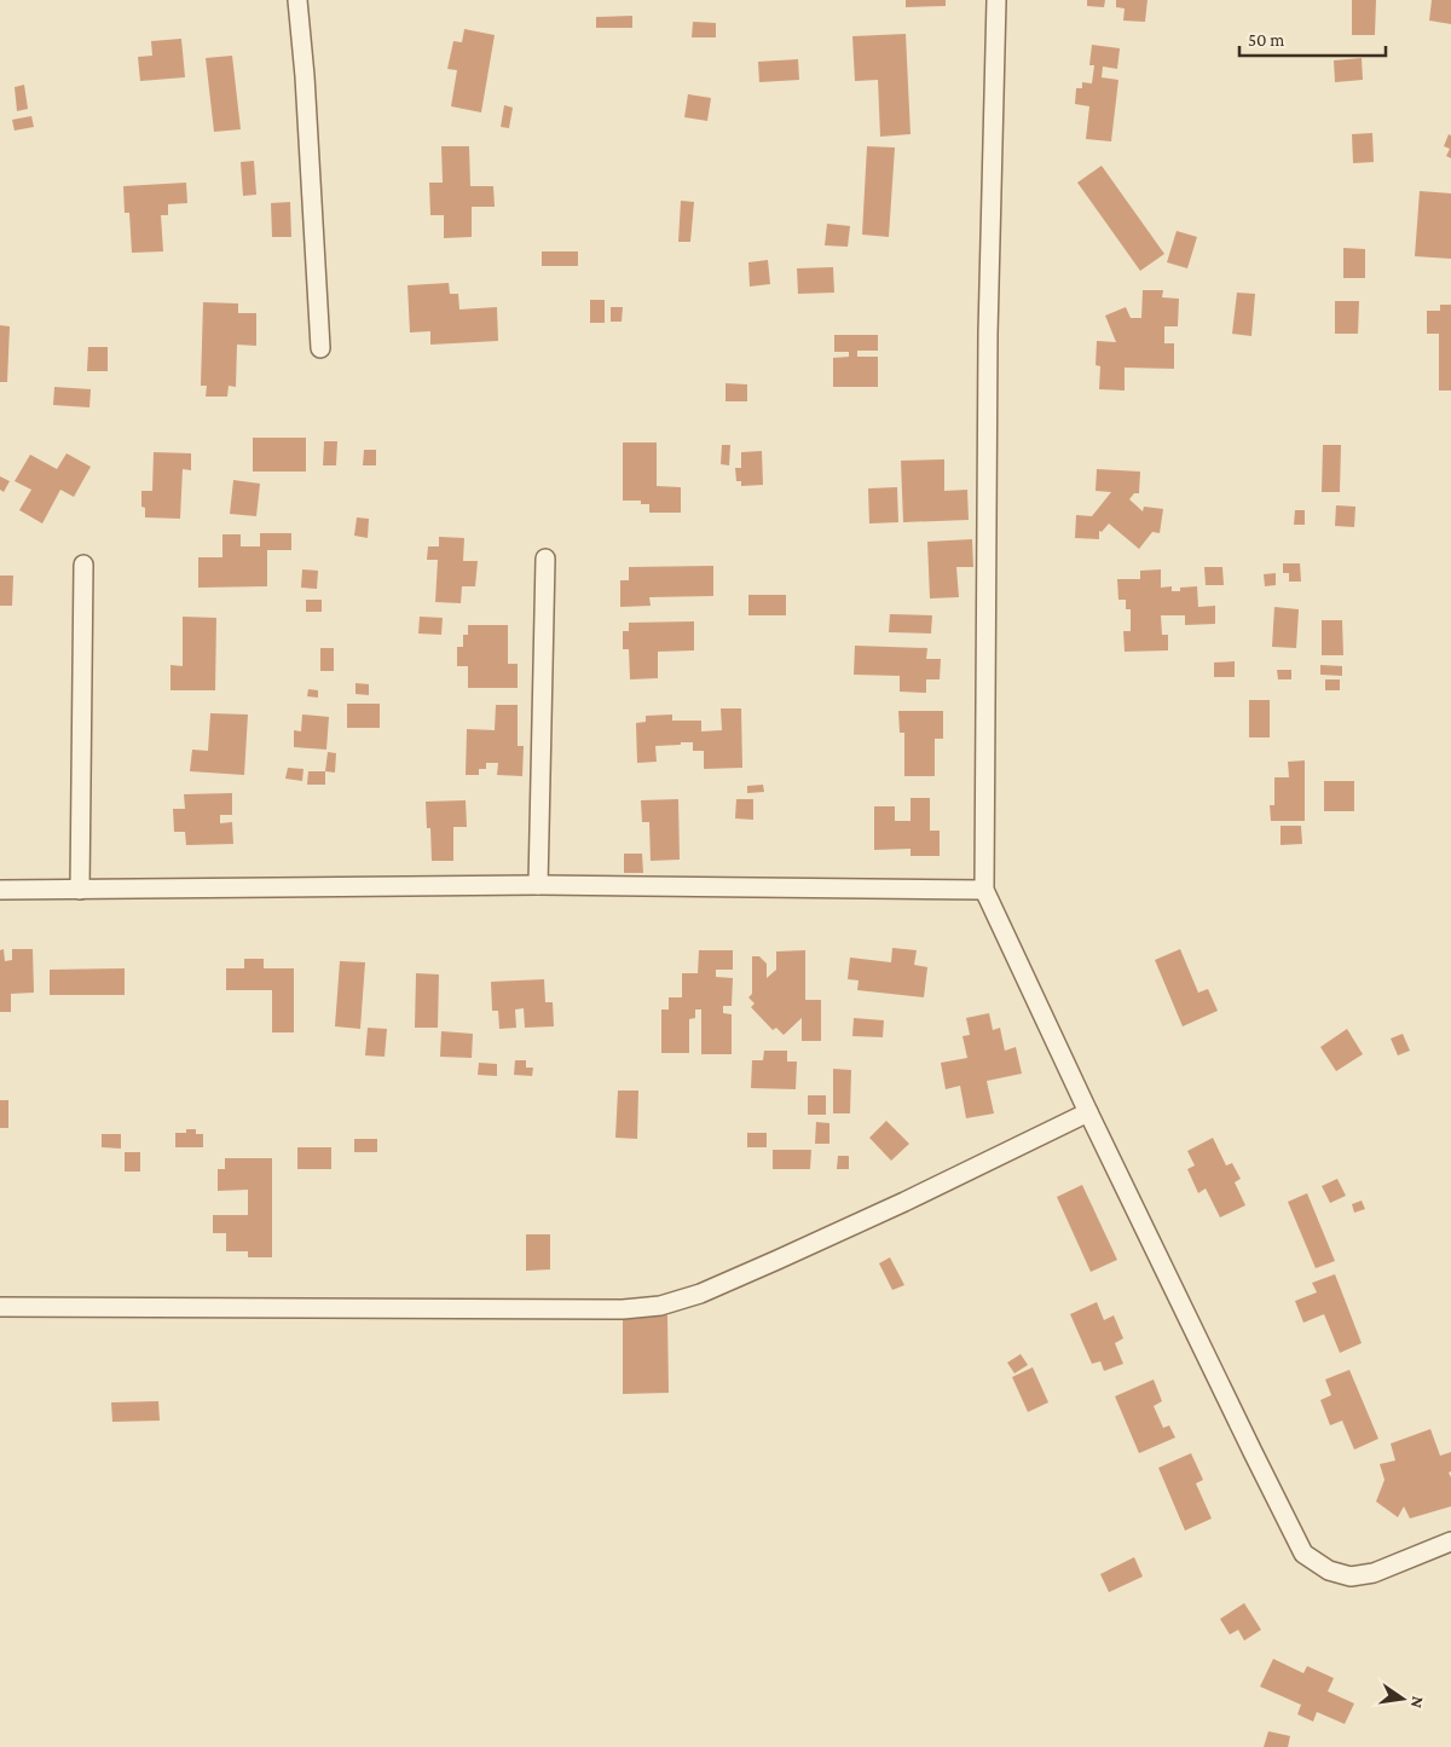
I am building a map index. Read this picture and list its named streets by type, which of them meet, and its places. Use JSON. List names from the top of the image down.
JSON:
{
  "scale_bar": "50 m",
  "north": "right"
}
